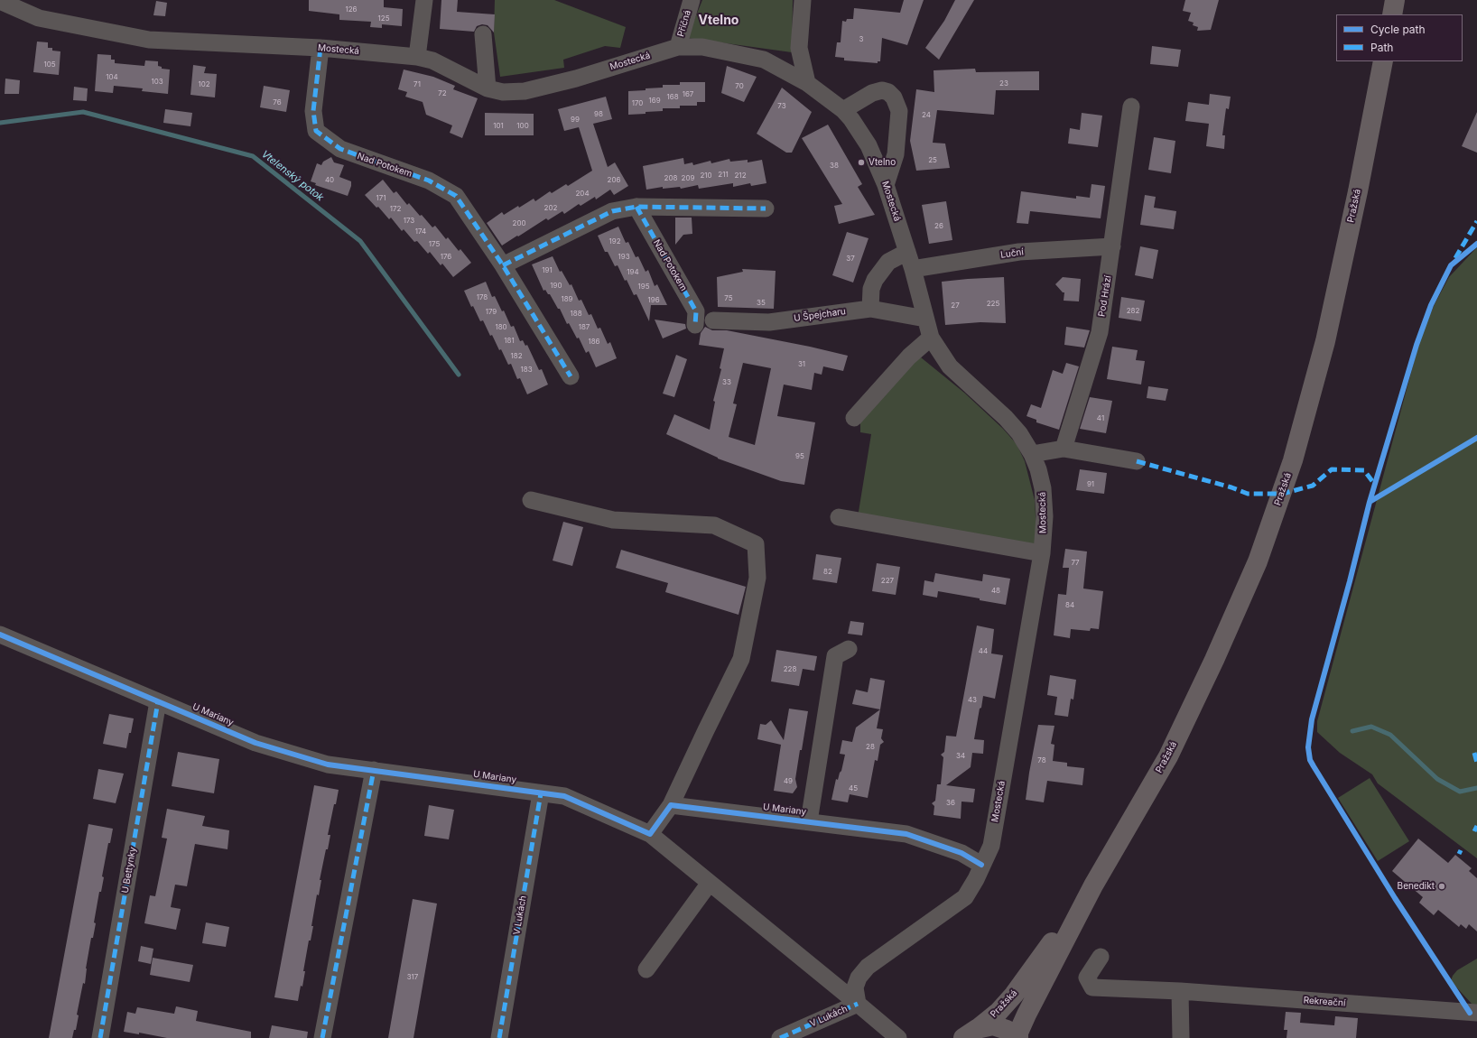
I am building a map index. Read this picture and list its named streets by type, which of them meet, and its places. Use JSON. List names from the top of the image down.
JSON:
{
  "streets": {
    "main road": ["Pražská"],
    "street": [
      "Příčná",
      "Mostecká",
      "Nad Potokem",
      "Luční",
      "Pod Hrází",
      "U Špejcharu",
      "U Mariany",
      "U Bettynky",
      "V Lukách",
      "Rekreační"
    ]
  },
  "crossings": [
    ["Příčná", "Mostecká"],
    ["Mostecká", "Nad Potokem"],
    ["Mostecká", "Luční"],
    ["Mostecká", "U Špejcharu"],
    ["Mostecká", "U Mariany"],
    ["Mostecká", "V Lukách"],
    ["Luční", "Pod Hrází"],
    ["U Mariany", "U Bettynky"],
    ["U Mariany", "V Lukách"]
  ],
  "districts": ["Vtelno"],
  "water": ["Vtelenský potok"],
  "places": ["Vtelno", "Benedikt"],
  "house_numbers": [
    "126",
    "125",
    "3",
    "105",
    "104",
    "103",
    "23",
    "102",
    "71",
    "70",
    "72",
    "167",
    "168",
    "169",
    "76",
    "170",
    "73",
    "98",
    "24",
    "99",
    "101",
    "100",
    "25",
    "38",
    "211",
    "210",
    "212",
    "208",
    "209",
    "40",
    "206",
    "204",
    "171",
    "202",
    "172",
    "173",
    "200",
    "26",
    "174",
    "192",
    "175",
    "176",
    "193",
    "37",
    "191",
    "194",
    "190",
    "195",
    "178",
    "75",
    "189",
    "196",
    "35",
    "225",
    "27",
    "282",
    "179",
    "188",
    "180",
    "187",
    "181",
    "186",
    "182",
    "31",
    "183",
    "33",
    "41",
    "95",
    "91",
    "77",
    "82",
    "227",
    "48",
    "84",
    "44",
    "228",
    "43",
    "28",
    "34",
    "78",
    "49",
    "45",
    "36",
    "317"
  ],
  "legend": ["Cycle path", "Path"]
}
